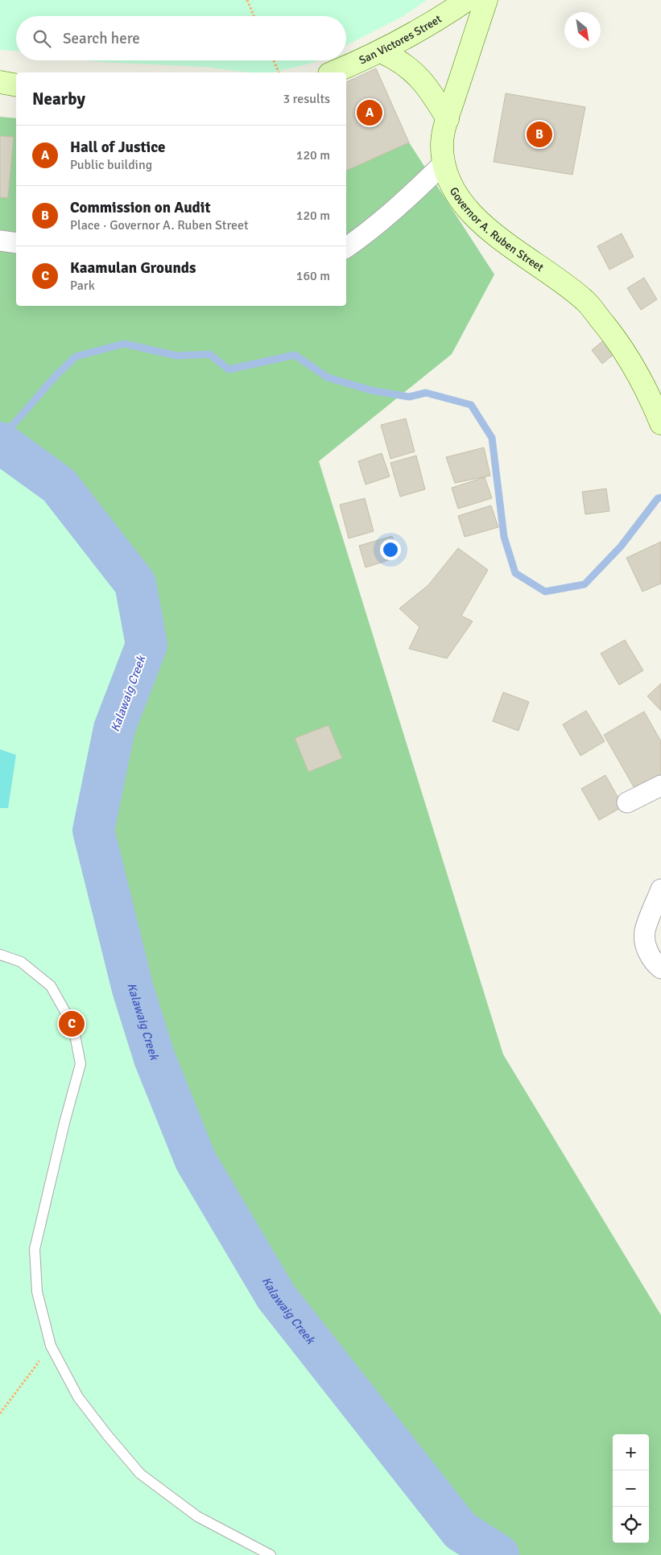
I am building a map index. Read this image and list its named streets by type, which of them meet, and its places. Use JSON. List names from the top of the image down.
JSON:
{
  "streets": {
    "main road": ["San Victores Street", "Governor A. Ruben Street"]
  },
  "water": ["Kalawaig Creek"],
  "north": "bottom right",
  "page": {
    "search": "Search here",
    "heading": ["Nearby", "3 results"],
    "pins": ["A", "B", "C"],
    "list": [
      {
        "mark": "A",
        "name": "Hall of Justice",
        "note": "Public building",
        "value": "120 m"
      },
      {
        "mark": "B",
        "name": "Commission on Audit",
        "note": "Place · Governor A. Ruben Street",
        "value": "120 m"
      },
      {
        "mark": "C",
        "name": "Kaamulan Grounds",
        "note": "Park",
        "value": "160 m"
      }
    ],
    "map_buttons": ["+", "−"]
  }
}
